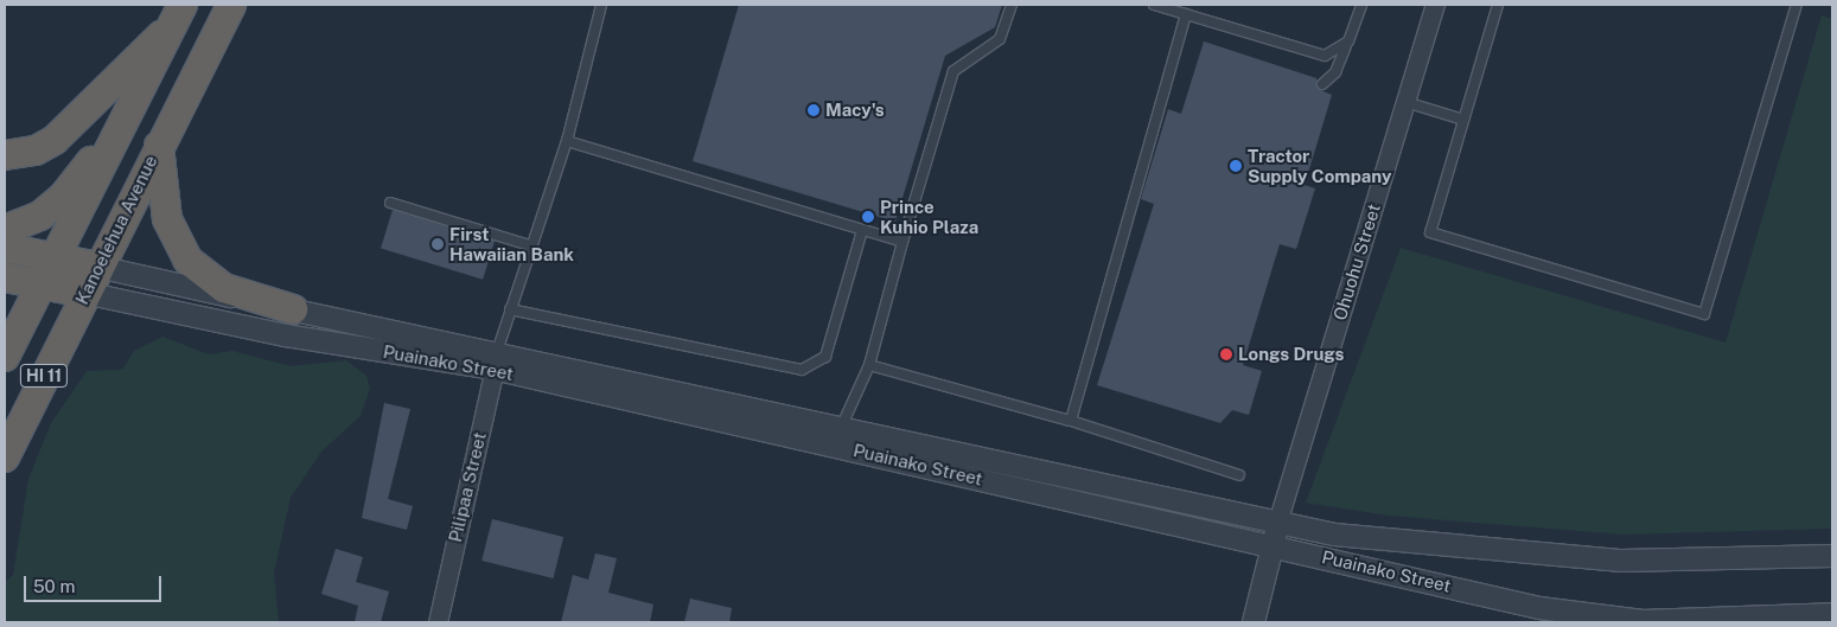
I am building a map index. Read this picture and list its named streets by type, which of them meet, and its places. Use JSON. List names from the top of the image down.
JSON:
{
  "streets": {
    "highway": ["Kanoelehua Avenue", "Puainako Street", "HI 11"],
    "street": ["Ohuohu Street", "Pilipaa Street"]
  },
  "crossings": [
    ["Kanoelehua Avenue", "Puainako Street"],
    ["Ohuohu Street", "Puainako Street"],
    ["Puainako Street", "HI 11"],
    ["Puainako Street", "Pilipaa Street"]
  ],
  "places": [
    "Macy's",
    "Tractor Supply Company",
    "Prince Kuhio Plaza",
    "First Hawaiian Bank",
    "Longs Drugs"
  ],
  "scale_bar": "50 m"
}
